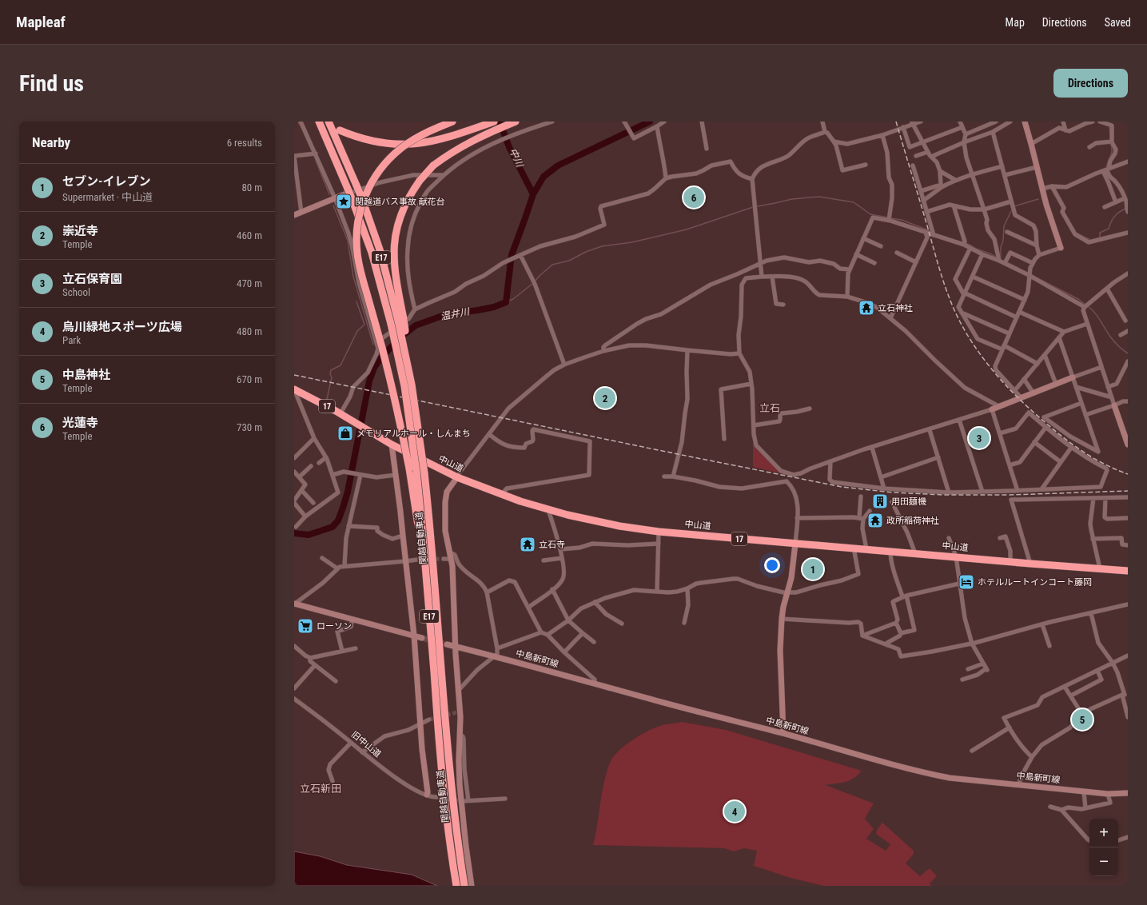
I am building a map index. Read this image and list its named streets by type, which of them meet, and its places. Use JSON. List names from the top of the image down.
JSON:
{
  "streets": {
    "highway": [
      "E17",
      "17",
      "中山道",
      "関越自動車道"
    ],
    "street": ["中島新町線", "旧中山道"]
  },
  "crossings": [
    ["E17", "関越自動車道"]
  ],
  "districts": ["立石", "立石新田"],
  "water": ["中川", "温井川"],
  "places": {
    "place": ["関越道バス事故 献花台"],
    "temple": ["立石神社", "政所稲荷神社", "立石寺"],
    "shop": ["メモリアルホール・しんまち"],
    "building": ["用田麺機"],
    "hotel": ["ホテルルートインコート藤岡"],
    "supermarket": ["ローソン"]
  },
  "page": {
    "header": "Mapleaf",
    "nav": ["Map", "Directions", "Saved"],
    "buttons": "Directions",
    "title": "Find us",
    "heading": ["Nearby", "6 results"],
    "list": [
      {
        "mark": "1",
        "name": "セブン-イレブン",
        "note": "Supermarket · 中山道",
        "value": "80 m"
      },
      {
        "mark": "2",
        "name": "崇近寺",
        "note": "Temple",
        "value": "460 m"
      },
      {
        "mark": "3",
        "name": "立石保育園",
        "note": "School",
        "value": "470 m"
      },
      {
        "mark": "4",
        "name": "烏川緑地スポーツ広場",
        "note": "Park",
        "value": "480 m"
      },
      {
        "mark": "5",
        "name": "中島神社",
        "note": "Temple",
        "value": "670 m"
      },
      {
        "mark": "6",
        "name": "光蓮寺",
        "note": "Temple",
        "value": "730 m"
      }
    ],
    "pins": [
      "6",
      "2",
      "3",
      "1",
      "5",
      "4"
    ],
    "map_buttons": ["+", "−"]
  }
}
